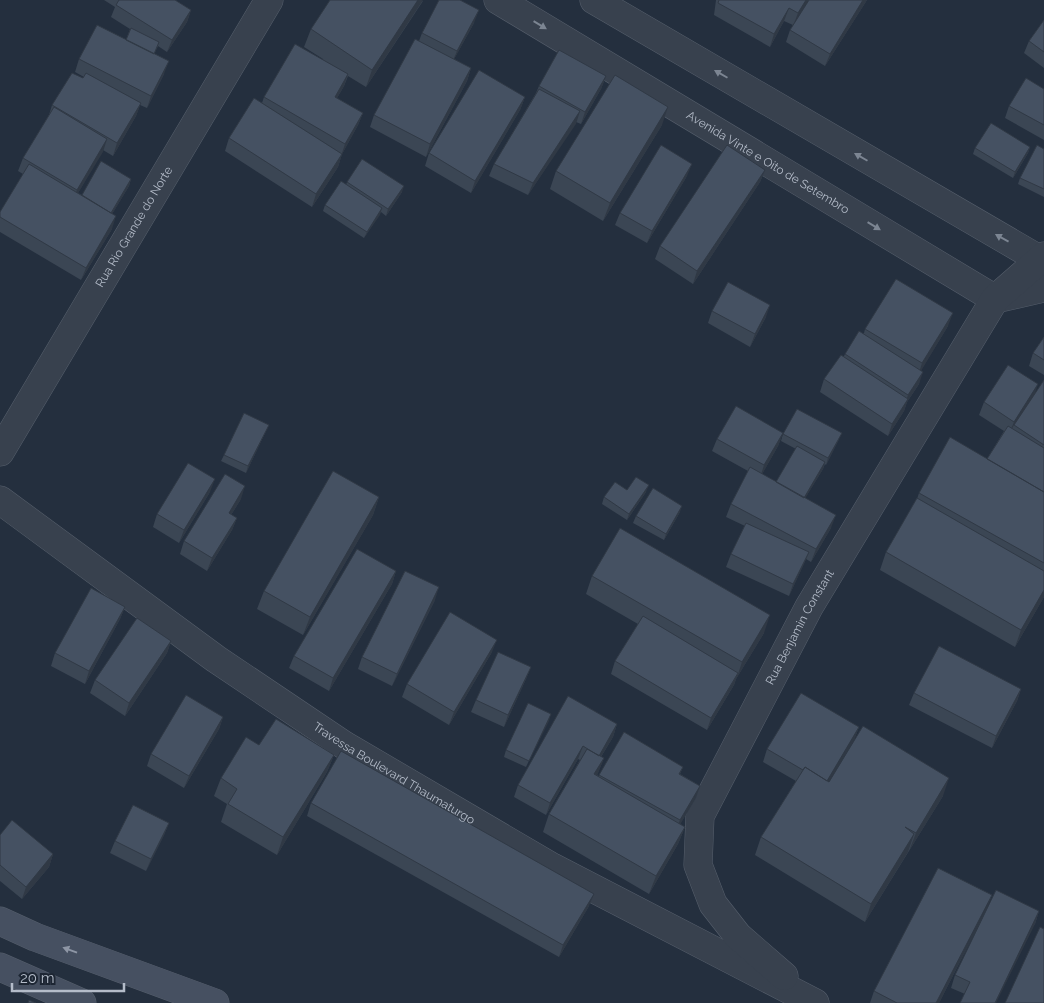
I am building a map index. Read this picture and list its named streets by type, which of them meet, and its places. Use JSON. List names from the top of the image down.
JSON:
{
  "streets": {
    "street": [
      "Avenida Vinte e Oito de Setembro",
      "Rua Rio Grande do Norte",
      "Rua Benjamin Constant",
      "Travessa Boulevard Thaumaturgo"
    ]
  },
  "crossings": [
    ["Avenida Vinte e Oito de Setembro", "Rua Benjamin Constant"],
    ["Rua Benjamin Constant", "Travessa Boulevard Thaumaturgo"]
  ],
  "scale_bar": "20 m"
}
